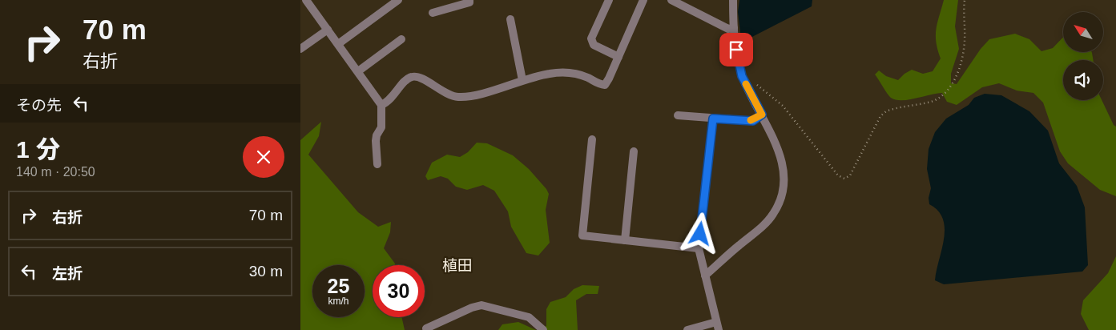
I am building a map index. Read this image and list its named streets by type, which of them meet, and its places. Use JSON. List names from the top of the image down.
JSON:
{
  "districts": ["植田"],
  "north": "top left",
  "page": {
    "turn": ["70 m", "右折"],
    "then": "その先",
    "heading": ["1 分", "140 m · 20:50"],
    "list": [
      {
        "name": "右折",
        "value": "70 m"
      },
      {
        "name": "左折",
        "value": "30 m"
      }
    ],
    "speed": "25 km/h",
    "limit": "30"
  }
}
